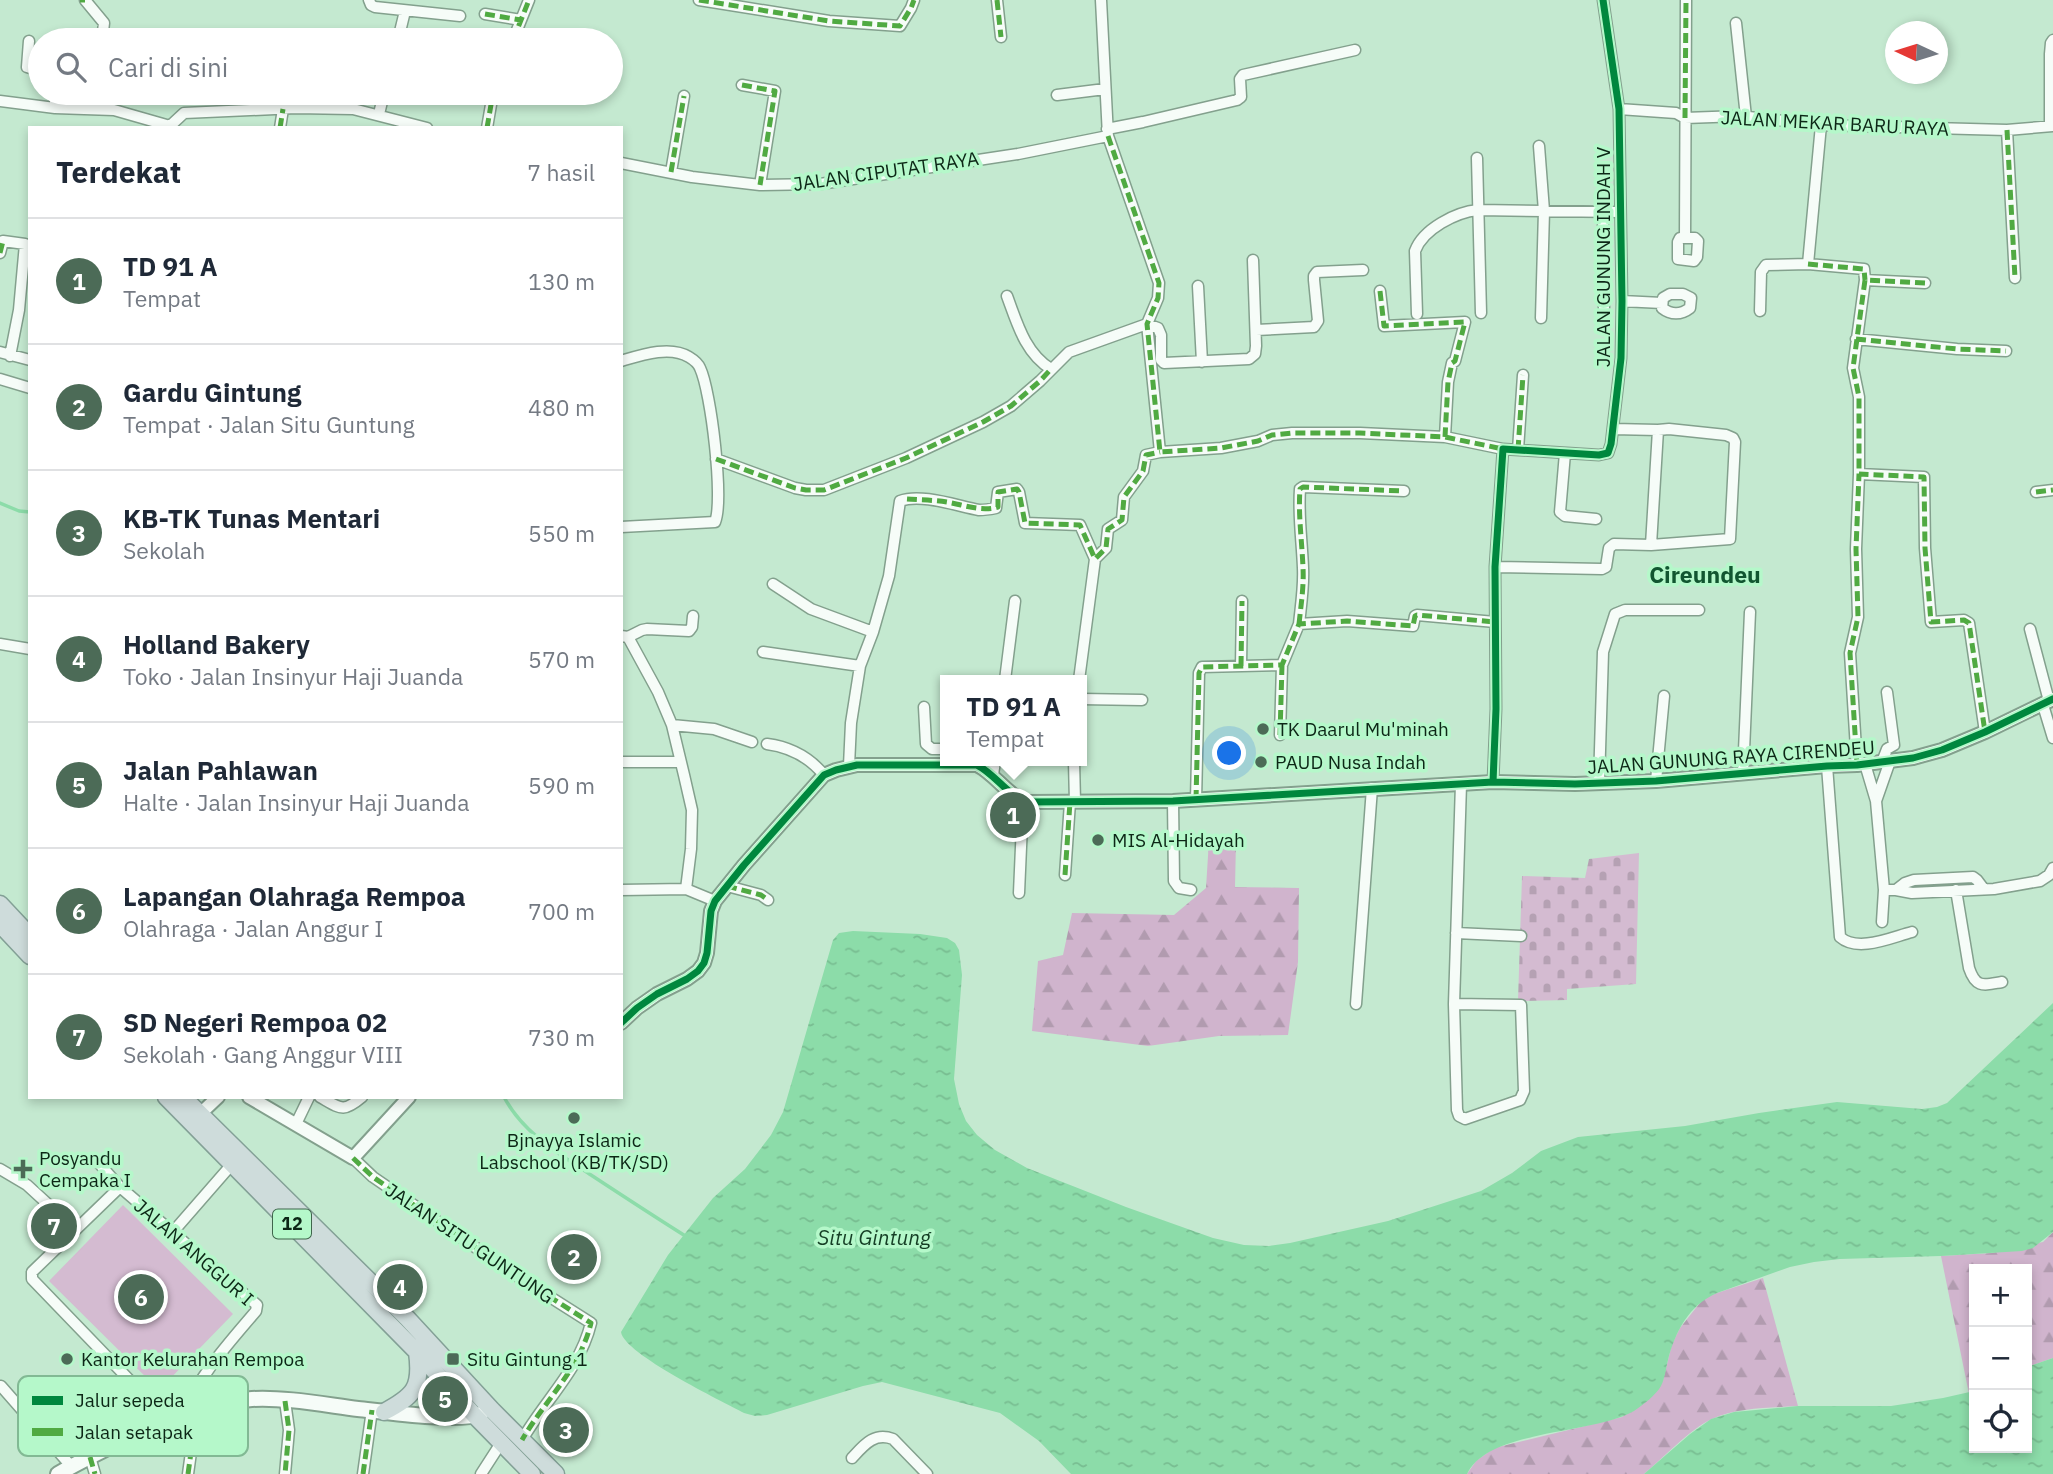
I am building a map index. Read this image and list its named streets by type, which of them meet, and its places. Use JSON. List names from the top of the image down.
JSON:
{
  "streets": {
    "highway": ["12"],
    "street": [
      "JALAN MEKAR BARU RAYA",
      "JALAN CIPUTAT RAYA",
      "JALAN GUNUNG INDAH V",
      "JALAN GUNUNG RAYA CIRENDEU",
      "JALAN SITU GUNTUNG",
      "JALAN ANGGUR I"
    ]
  },
  "crossings": [
    ["JALAN MEKAR BARU RAYA", "JALAN GUNUNG INDAH V"],
    ["12", "JALAN SITU GUNTUNG"]
  ],
  "districts": ["Cireundeu"],
  "water": ["Situ Gintung"],
  "places": {
    "other": [
      "TK Daarul Mu'minah",
      "PAUD Nusa Indah",
      "MIS Al-Hidayah",
      "Bjnayya Islamic Labschool (KB/TK/SD)",
      "Kantor Kelurahan Rempoa"
    ],
    "health": ["Posyandu Cempaka I"],
    "transit": ["Situ Gintung 1"]
  },
  "legend": ["Jalur sepeda", "Jalan setapak"],
  "north": "left",
  "page": {
    "search": "Cari di sini",
    "heading": ["Terdekat", "7 hasil"],
    "list": [
      {
        "mark": "1",
        "name": "TD 91 A",
        "note": "Tempat",
        "value": "130 m"
      },
      {
        "mark": "2",
        "name": "Gardu Gintung",
        "note": "Tempat · Jalan Situ Guntung",
        "value": "480 m"
      },
      {
        "mark": "3",
        "name": "KB-TK Tunas Mentari",
        "note": "Sekolah",
        "value": "550 m"
      },
      {
        "mark": "4",
        "name": "Holland Bakery",
        "note": "Toko · Jalan Insinyur Haji Juanda",
        "value": "570 m"
      },
      {
        "mark": "5",
        "name": "Jalan Pahlawan",
        "note": "Halte · Jalan Insinyur Haji Juanda",
        "value": "590 m"
      },
      {
        "mark": "6",
        "name": "Lapangan Olahraga Rempoa",
        "note": "Olahraga · Jalan Anggur I",
        "value": "700 m"
      },
      {
        "mark": "7",
        "name": "SD Negeri Rempoa 02",
        "note": "Sekolah · Gang Anggur VIII",
        "value": "730 m"
      }
    ],
    "popup": ["TD 91 A", "Tempat"],
    "pins": [
      "1",
      "7",
      "2",
      "4",
      "6",
      "5",
      "3"
    ],
    "map_buttons": ["+", "−"]
  }
}
